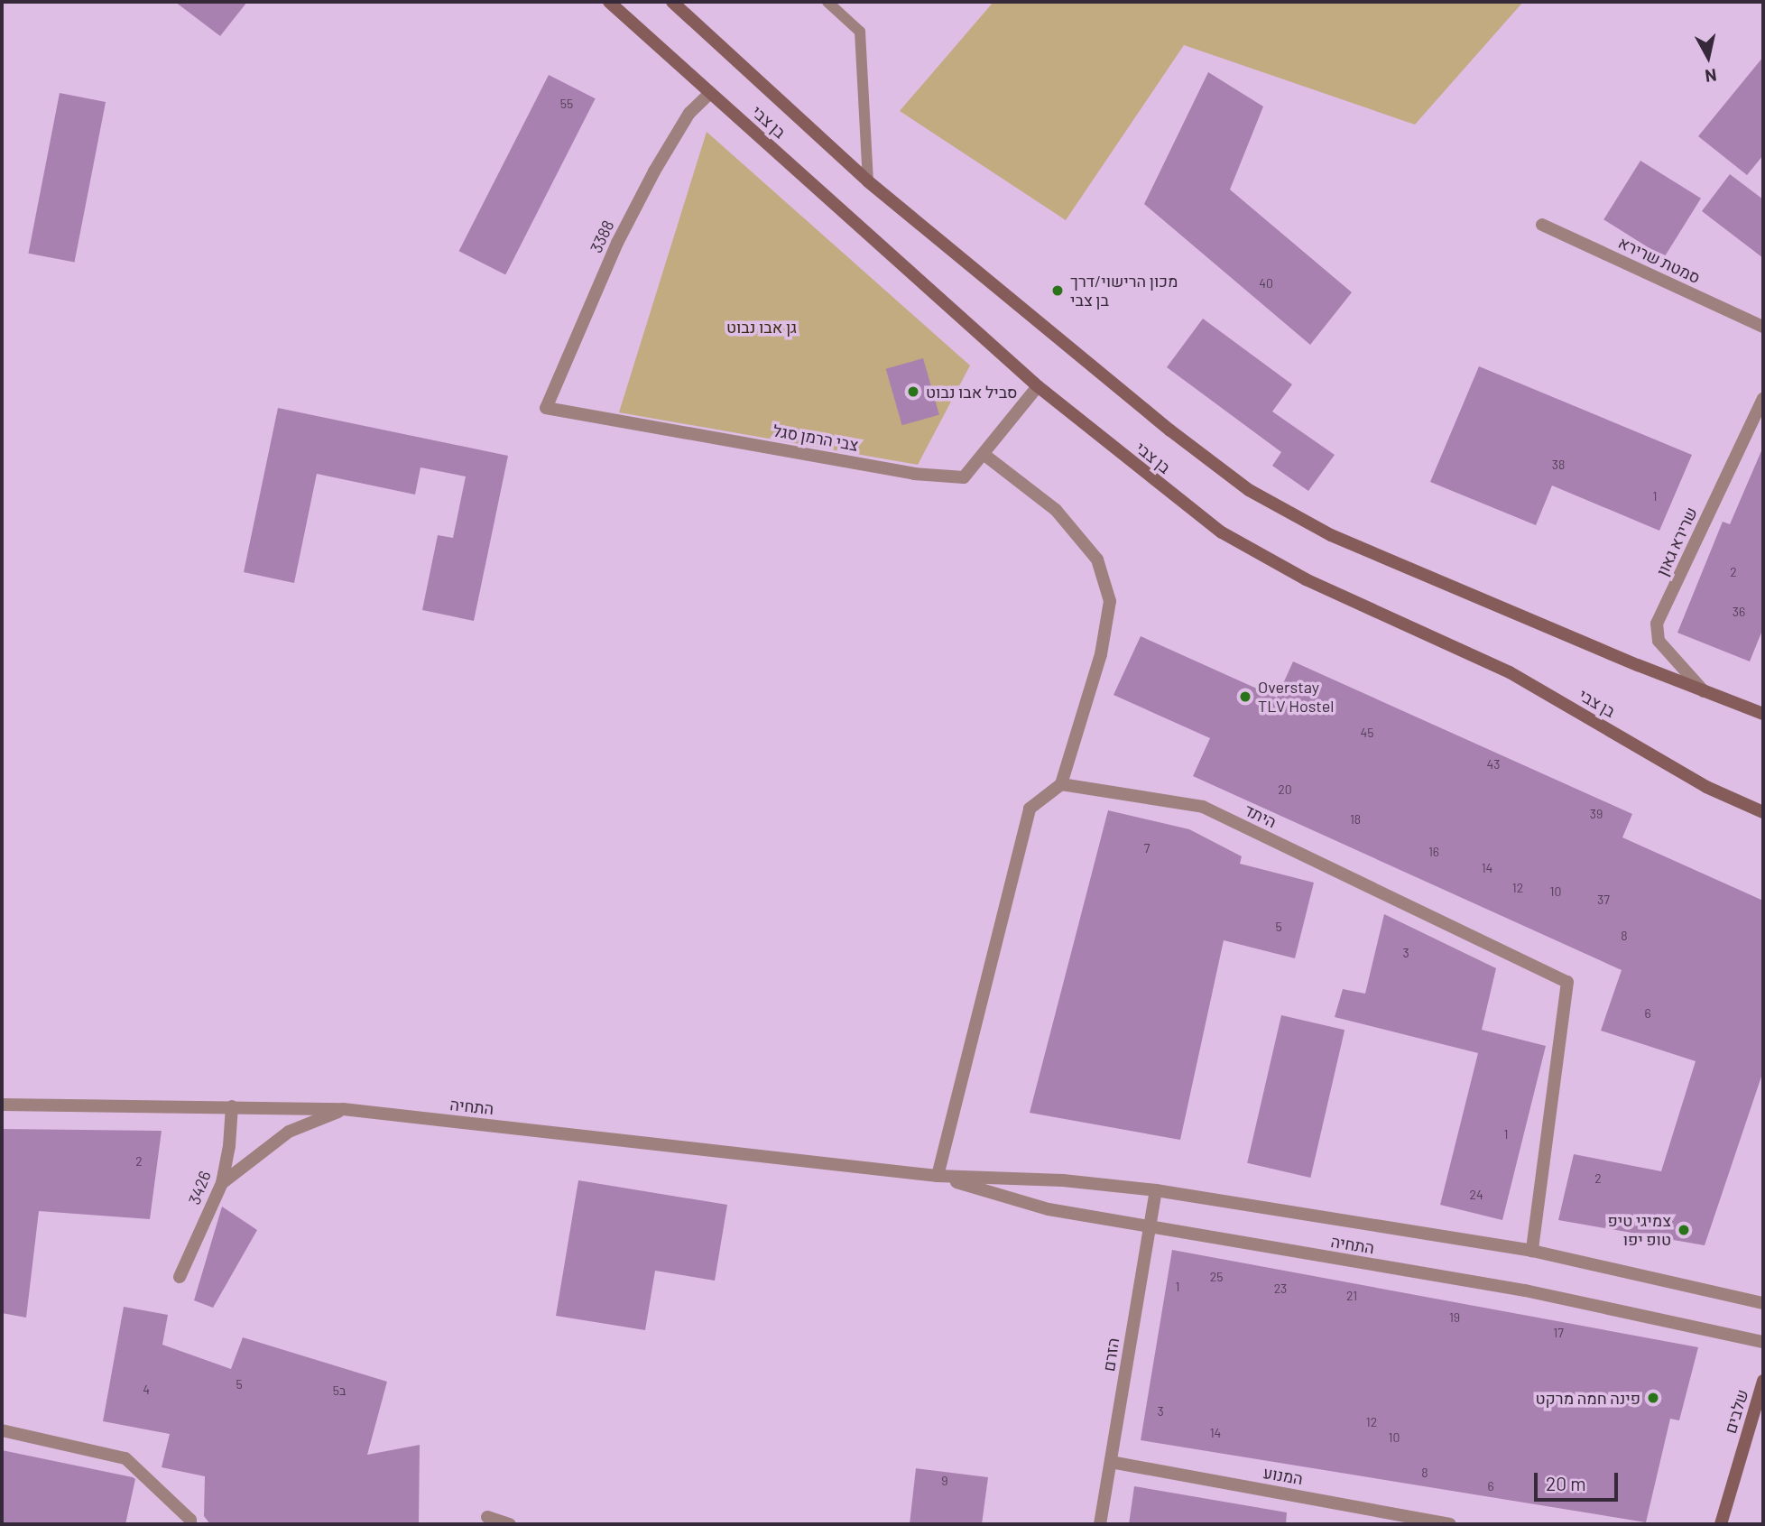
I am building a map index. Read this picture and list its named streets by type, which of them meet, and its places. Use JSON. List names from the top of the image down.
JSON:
{
  "streets": {
    "main road": ["בן צבי", "שלבים"],
    "street": [
      "3388",
      "סמטת שרירא",
      "צבי הרמן סגל",
      "שרירא גאון",
      "היתד",
      "התחיה",
      "3426",
      "הזרם",
      "המנוע"
    ]
  },
  "crossings": [
    ["בן צבי", "3388"],
    ["בן צבי", "צבי הרמן סגל"],
    ["בן צבי", "שרירא גאון"],
    ["3388", "צבי הרמן סגל"],
    ["היתד", "התחיה"],
    ["התחיה", "3426"],
    ["התחיה", "הזרם"],
    ["הזרם", "המנוע"]
  ],
  "parks": ["גן אבו נבוט"],
  "places": [
    "מכון הרישוי/דרך בן צבי",
    "סביל אבו נבוט",
    "Overstay TLV Hostel",
    "צמיגי טיפ טופ יפו",
    "פינה חמה מרקט"
  ],
  "house_numbers": [
    "55",
    "40",
    "38",
    "1",
    "2",
    "36",
    "45",
    "43",
    "20",
    "39",
    "18",
    "7",
    "16",
    "14",
    "12",
    "10",
    "37",
    "5",
    "8",
    "3",
    "6",
    "1",
    "2",
    "2",
    "24",
    "25",
    "1",
    "23",
    "21",
    "19",
    "17",
    "5",
    "4",
    "5ב",
    "3",
    "12",
    "14",
    "10",
    "8",
    "9",
    "6"
  ],
  "scale_bar": "20 m",
  "north": "bottom"
}
